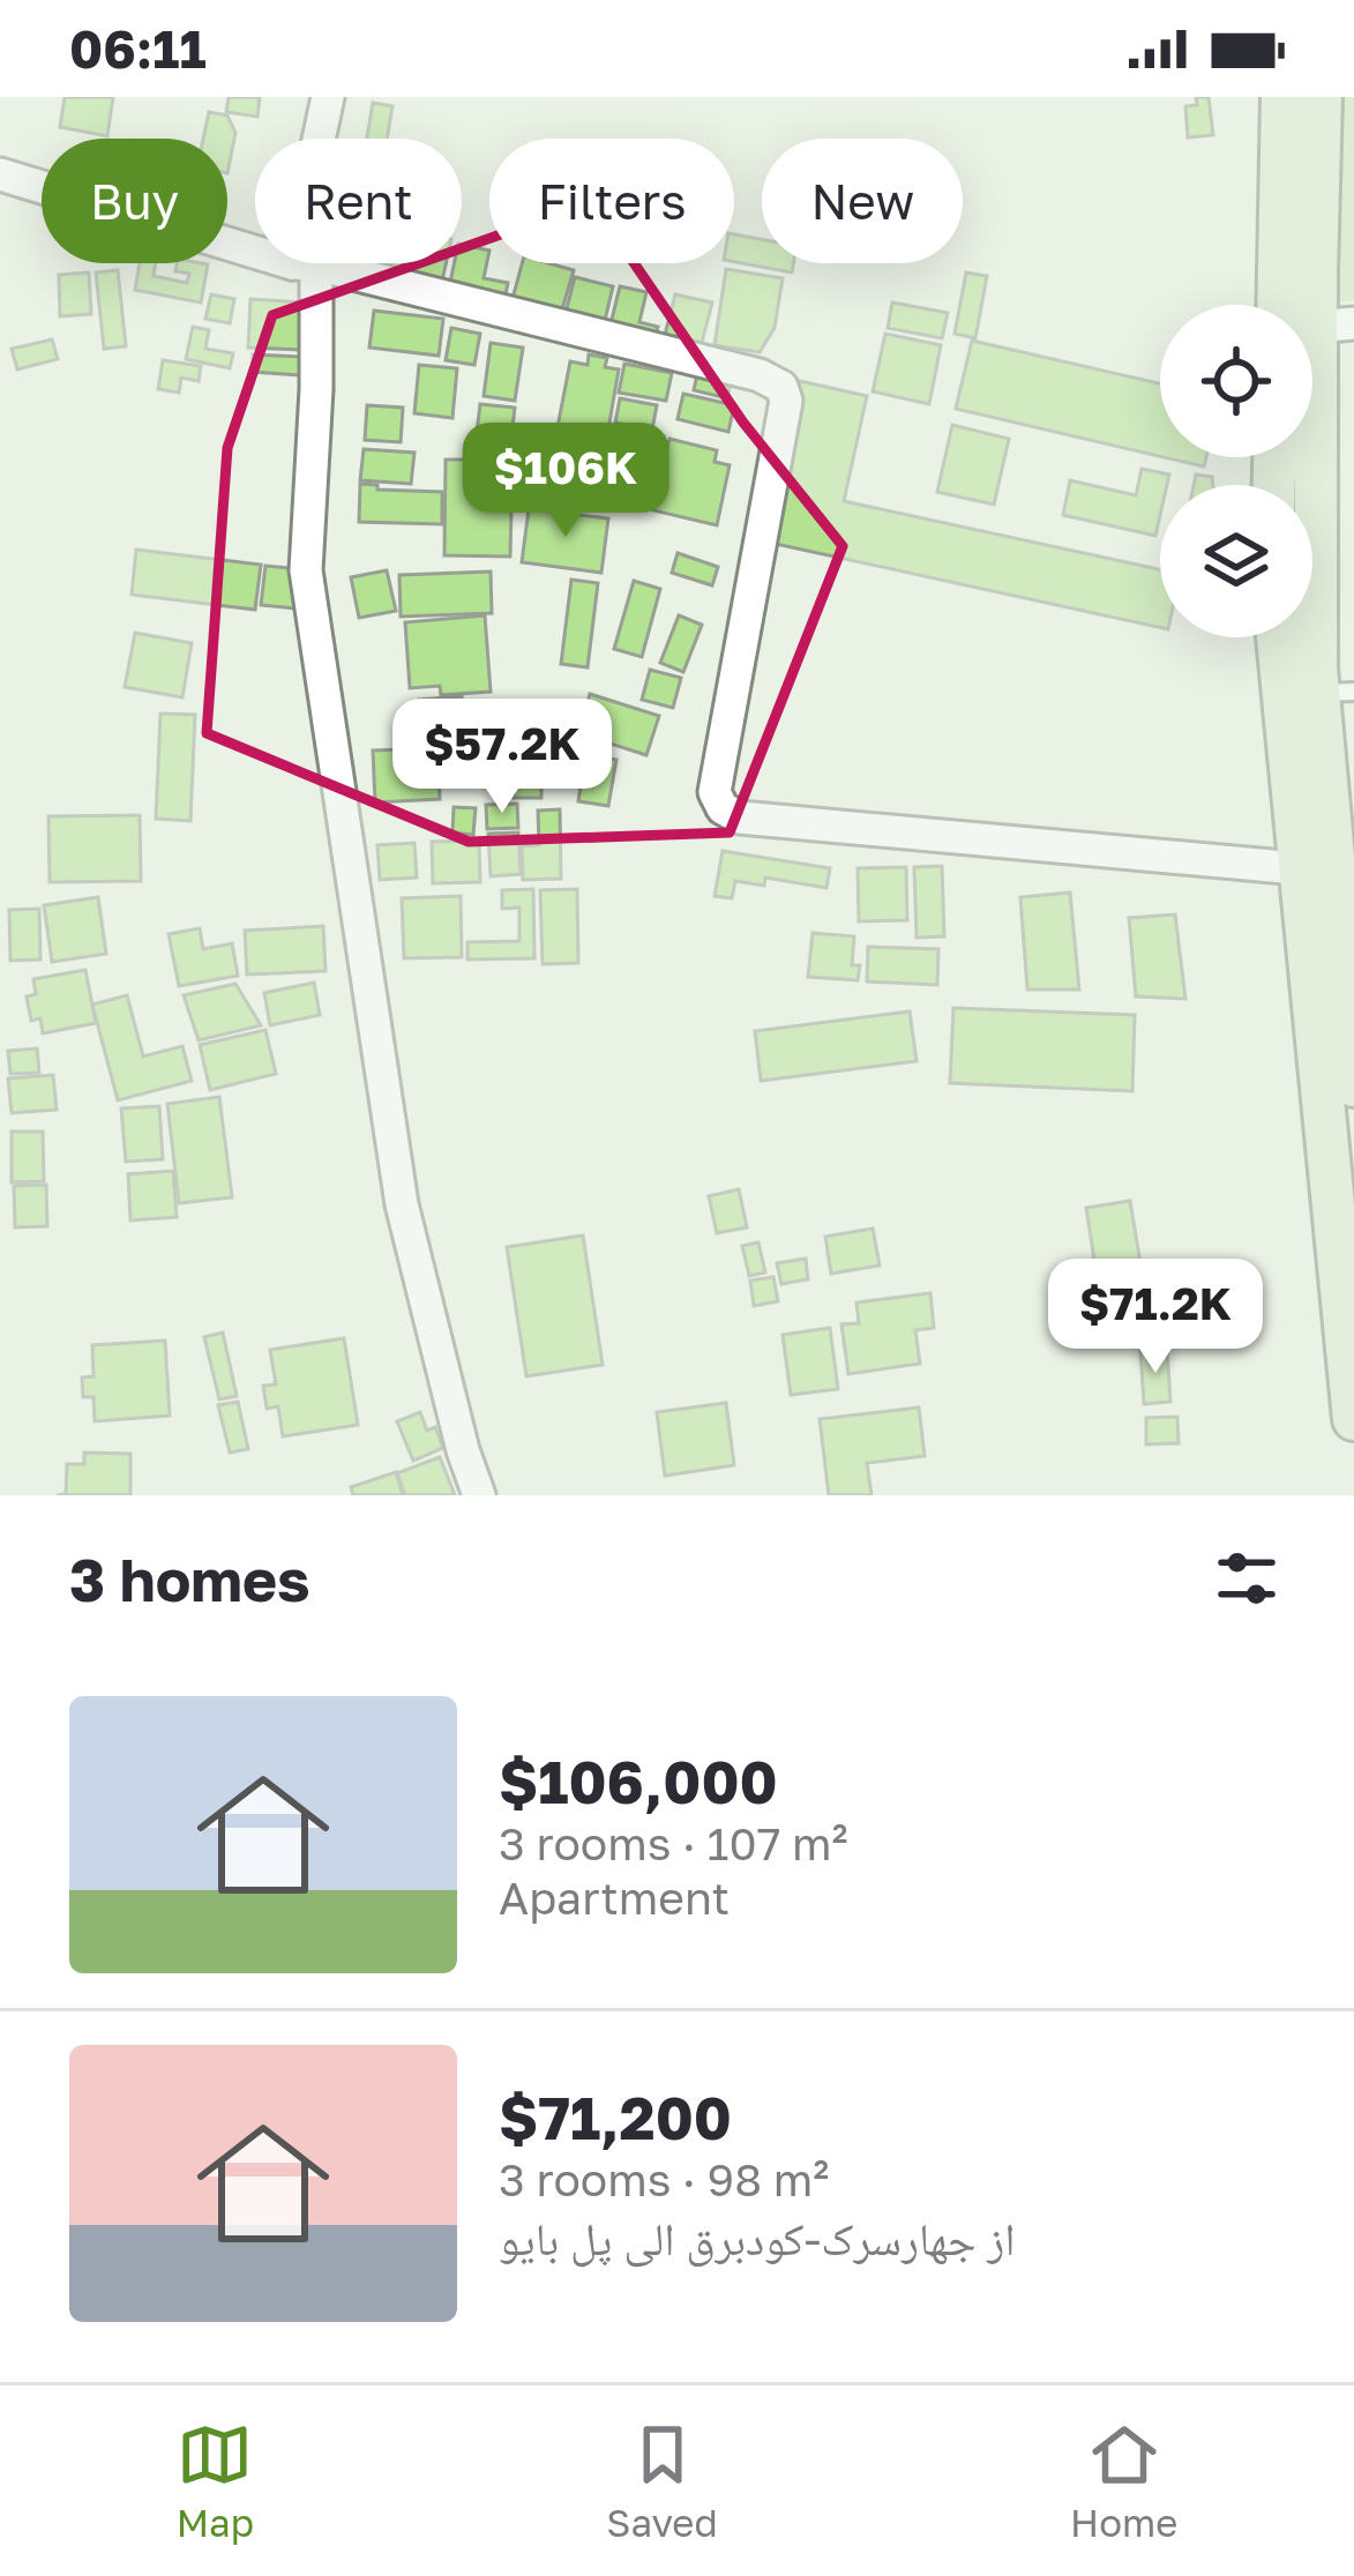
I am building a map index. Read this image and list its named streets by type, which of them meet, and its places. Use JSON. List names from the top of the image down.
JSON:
{
  "page": {
    "status": "06:11",
    "chip": [
      "Buy",
      "Rent",
      "Filters",
      "New"
    ],
    "price": ["$106K", "$57.2K", "$71.2K"],
    "heading": "3 homes",
    "list": [
      {
        "name": "$106,000",
        "note": "3 rooms · 107 m² · Apartment"
      },
      {
        "name": "$71,200",
        "note": "3 rooms · 98 m² · از جهارسرک-کودبرق الی پل بایو"
      }
    ],
    "tabs": ["Map", "Saved", "Home"]
  }
}
